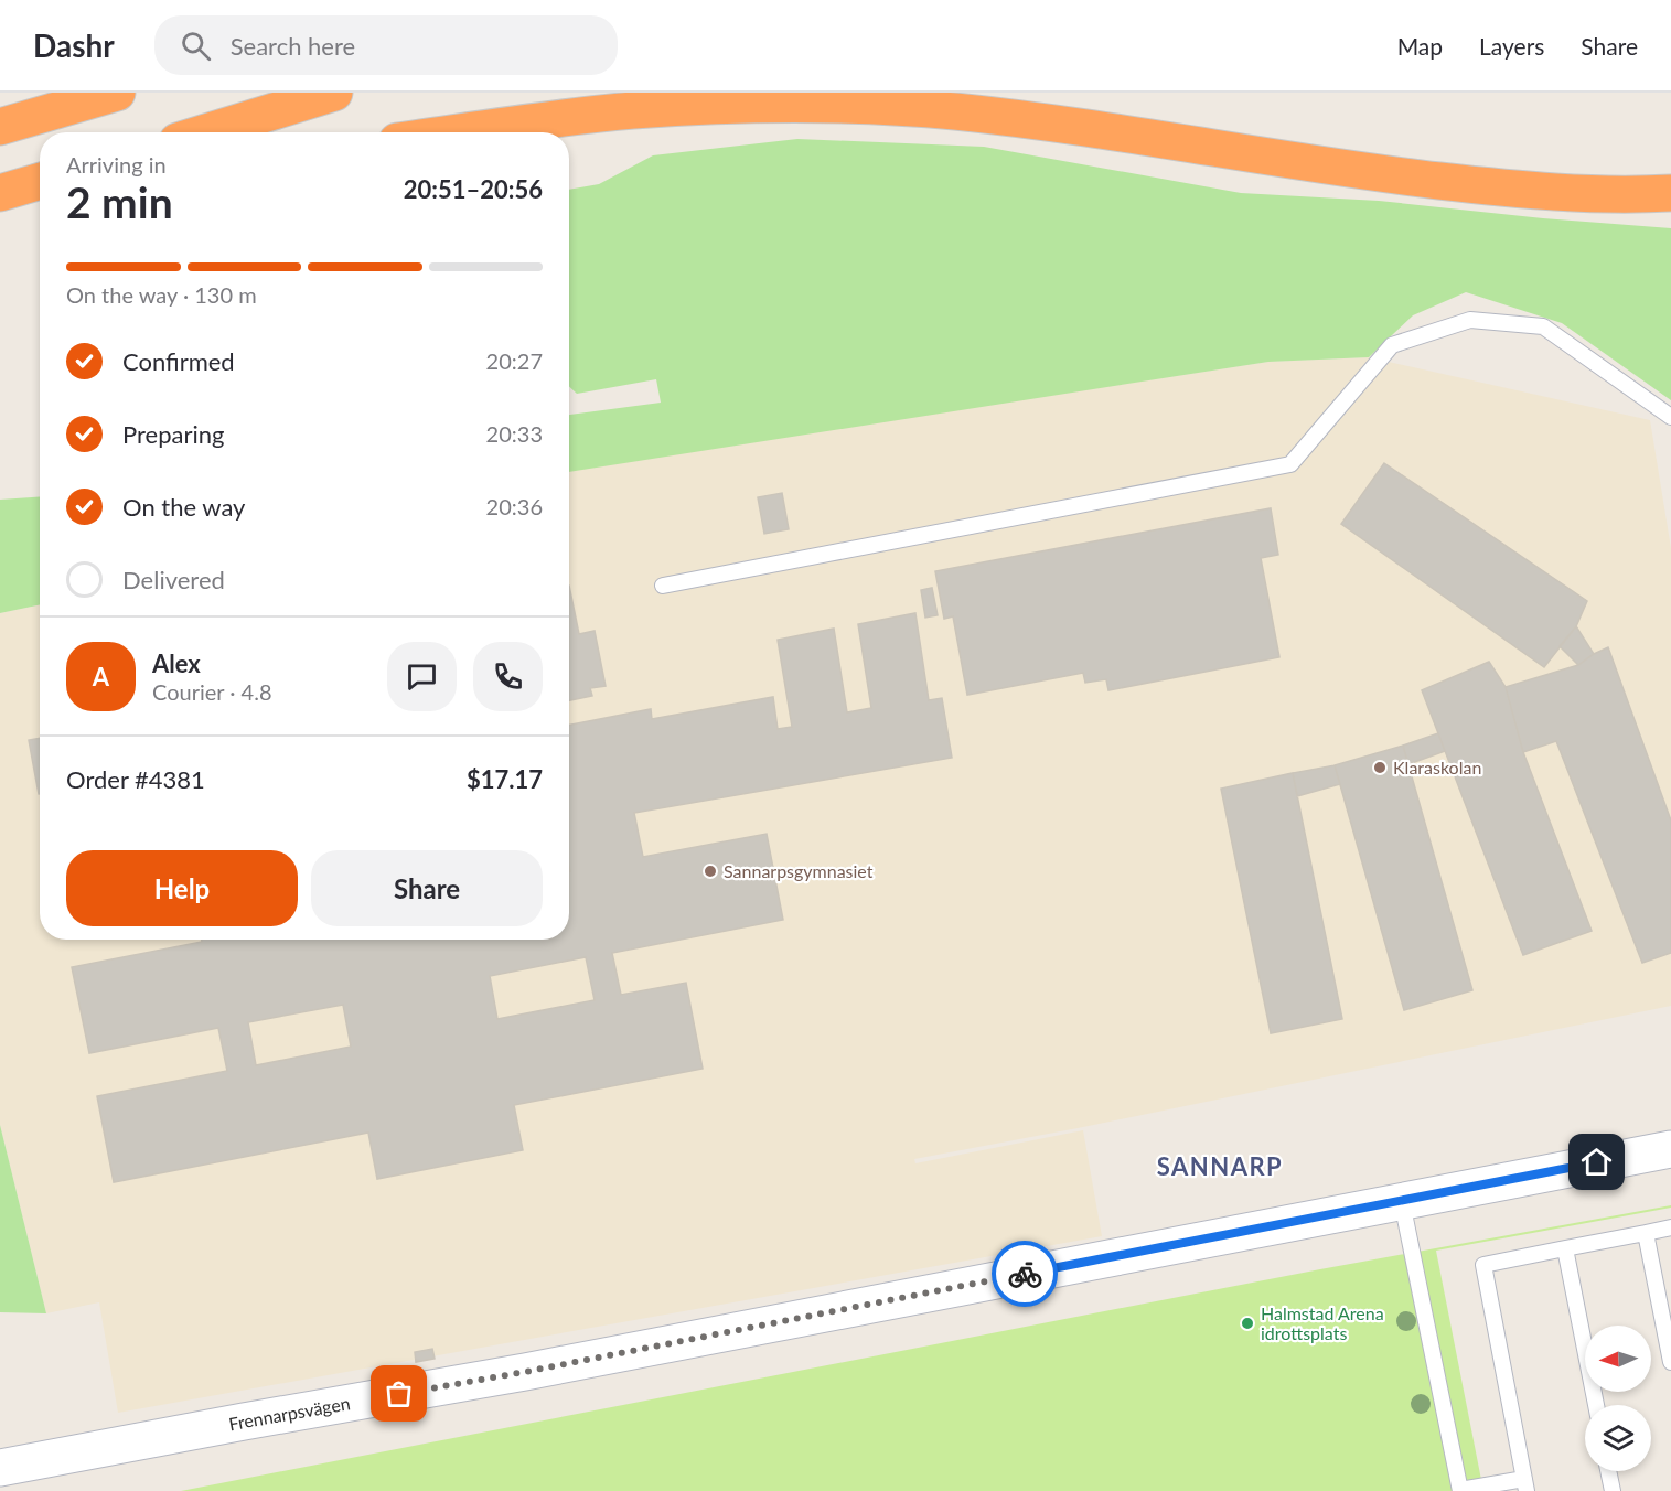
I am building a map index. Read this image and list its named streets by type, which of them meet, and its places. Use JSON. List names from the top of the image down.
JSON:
{
  "streets": {
    "street": ["Frennarpsvägen"]
  },
  "districts": ["SANNARP"],
  "places": ["Klaraskolan", "Sannarpsgymnasiet", "Halmstad Arena idrottsplats"],
  "north": "left",
  "page": {
    "header": "Dashr",
    "search": "Search here",
    "nav": ["Map", "Layers", "Share"],
    "heading": ["2 min", "Arriving in", "20:51–20:56"],
    "panel": [
      "Alex",
      "Courier · 4.8",
      "Order #4381",
      "$17.17"
    ],
    "bar": "On the way · 130 m",
    "list": [
      ["Confirmed", "20:27"],
      ["Preparing", "20:33"],
      ["On the way", "20:36"],
      "Delivered"
    ],
    "round": "A",
    "buttons": ["Help", "Share"]
  }
}
